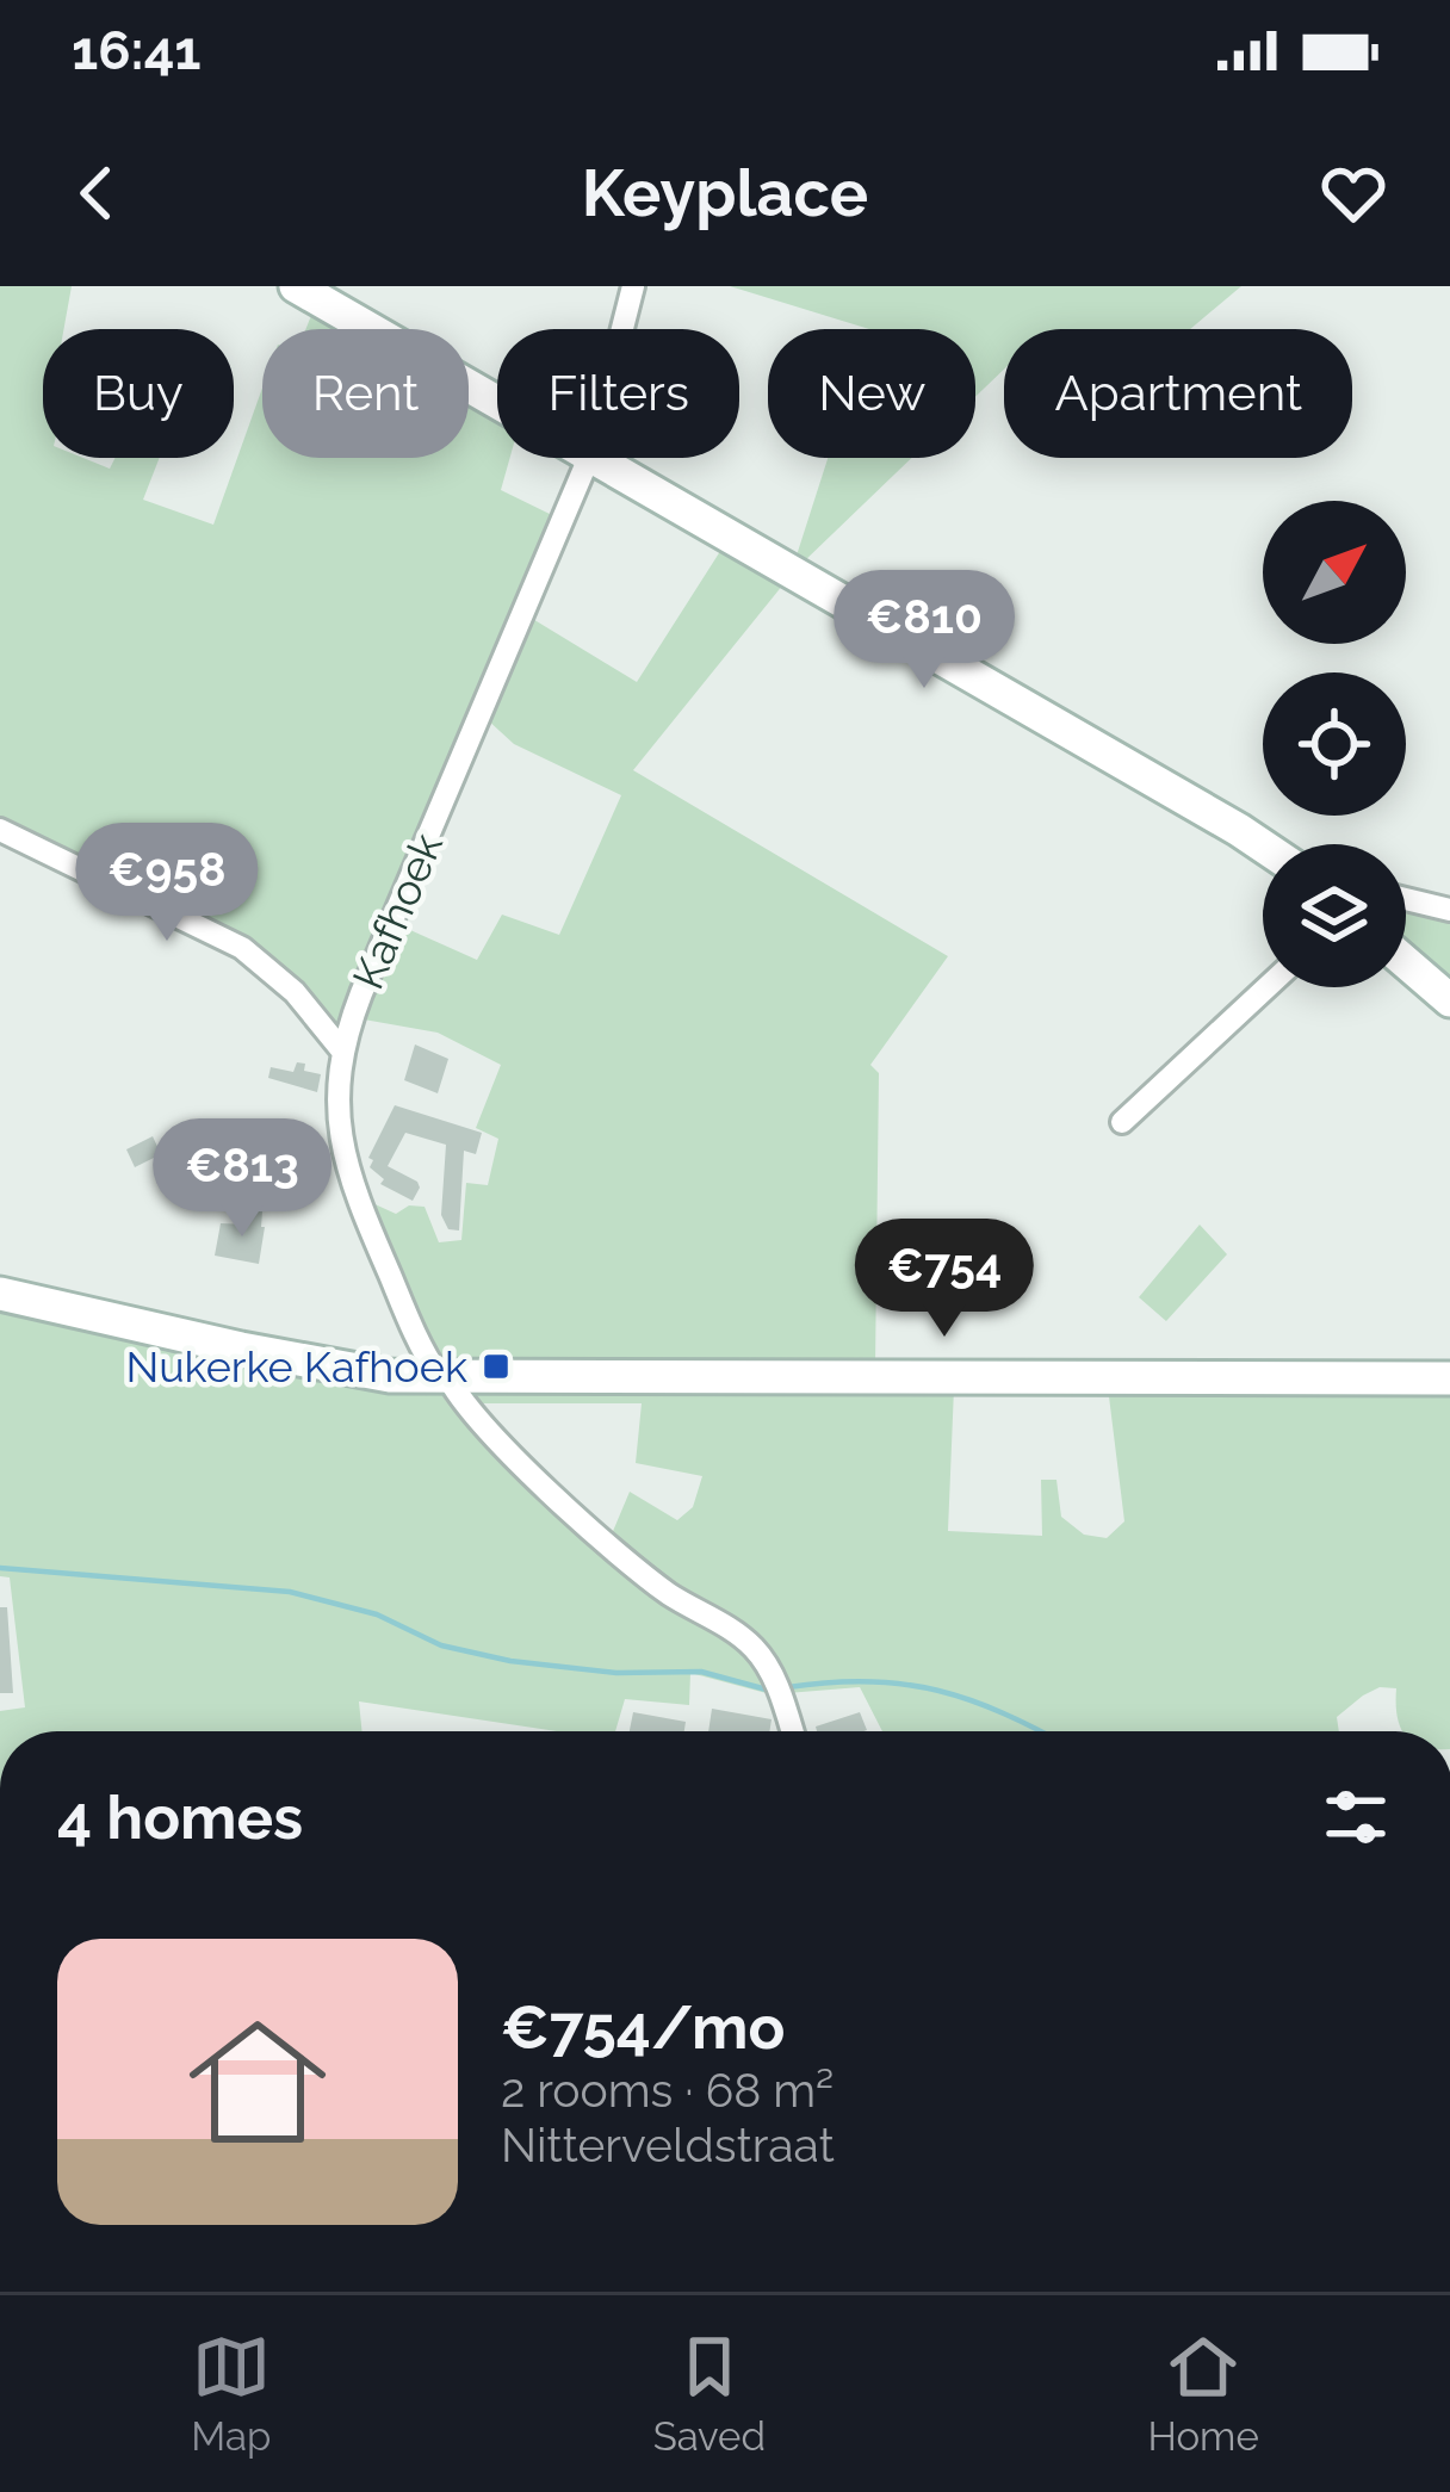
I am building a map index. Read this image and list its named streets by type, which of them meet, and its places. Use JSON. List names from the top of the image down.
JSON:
{
  "streets": {
    "street": ["Kafhoek"]
  },
  "places": {
    "transit": ["Nukerke Kafhoek"]
  },
  "north": "top right",
  "page": {
    "status": "16:41",
    "header": "Keyplace",
    "chip": [
      "Buy",
      "Rent",
      "Filters",
      "New",
      "Apartment"
    ],
    "price": [
      "€810",
      "€958",
      "€813",
      "€754"
    ],
    "heading": "4 homes",
    "list": [
      {
        "name": "€754/mo",
        "note": "2 rooms · 68 m² · Nitterveldstraat"
      }
    ],
    "tabs": ["Map", "Saved", "Home"]
  }
}
